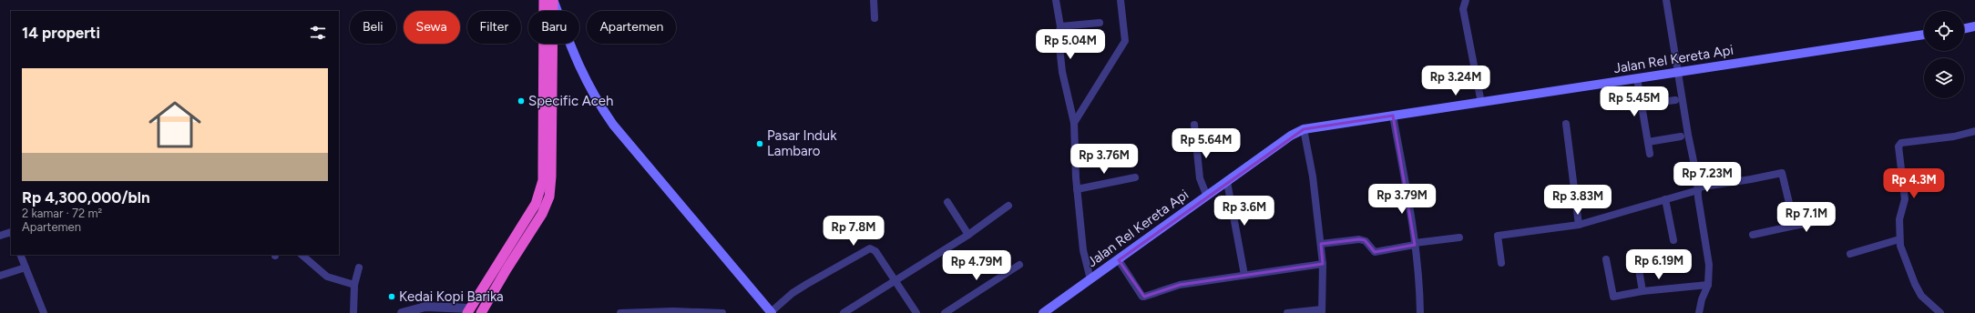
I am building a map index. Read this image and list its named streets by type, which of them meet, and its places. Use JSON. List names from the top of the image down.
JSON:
{
  "streets": {
    "main road": ["Jalan Rel Kereta Api"]
  },
  "places": ["Specific Aceh", "Pasar Induk Lambaro", "Kedai Kopi Barika"],
  "page": {
    "chip": [
      "Beli",
      "Sewa",
      "Filter",
      "Baru",
      "Apartemen"
    ],
    "heading": "14 properti",
    "price": [
      "Rp 5.04M",
      "Rp 3.24M",
      "Rp 5.45M",
      "Rp 5.64M",
      "Rp 3.76M",
      "Rp 7.23M",
      "Rp 4.3M",
      "Rp 3.79M",
      "Rp 3.83M",
      "Rp 3.6M",
      "Rp 7.1M",
      "Rp 7.8M",
      "Rp 6.19M",
      "Rp 4.79M"
    ],
    "list": [
      {
        "name": "Rp 4,300,000/bln",
        "note": "2 kamar · 72 m² · Apartemen"
      }
    ]
  }
}
